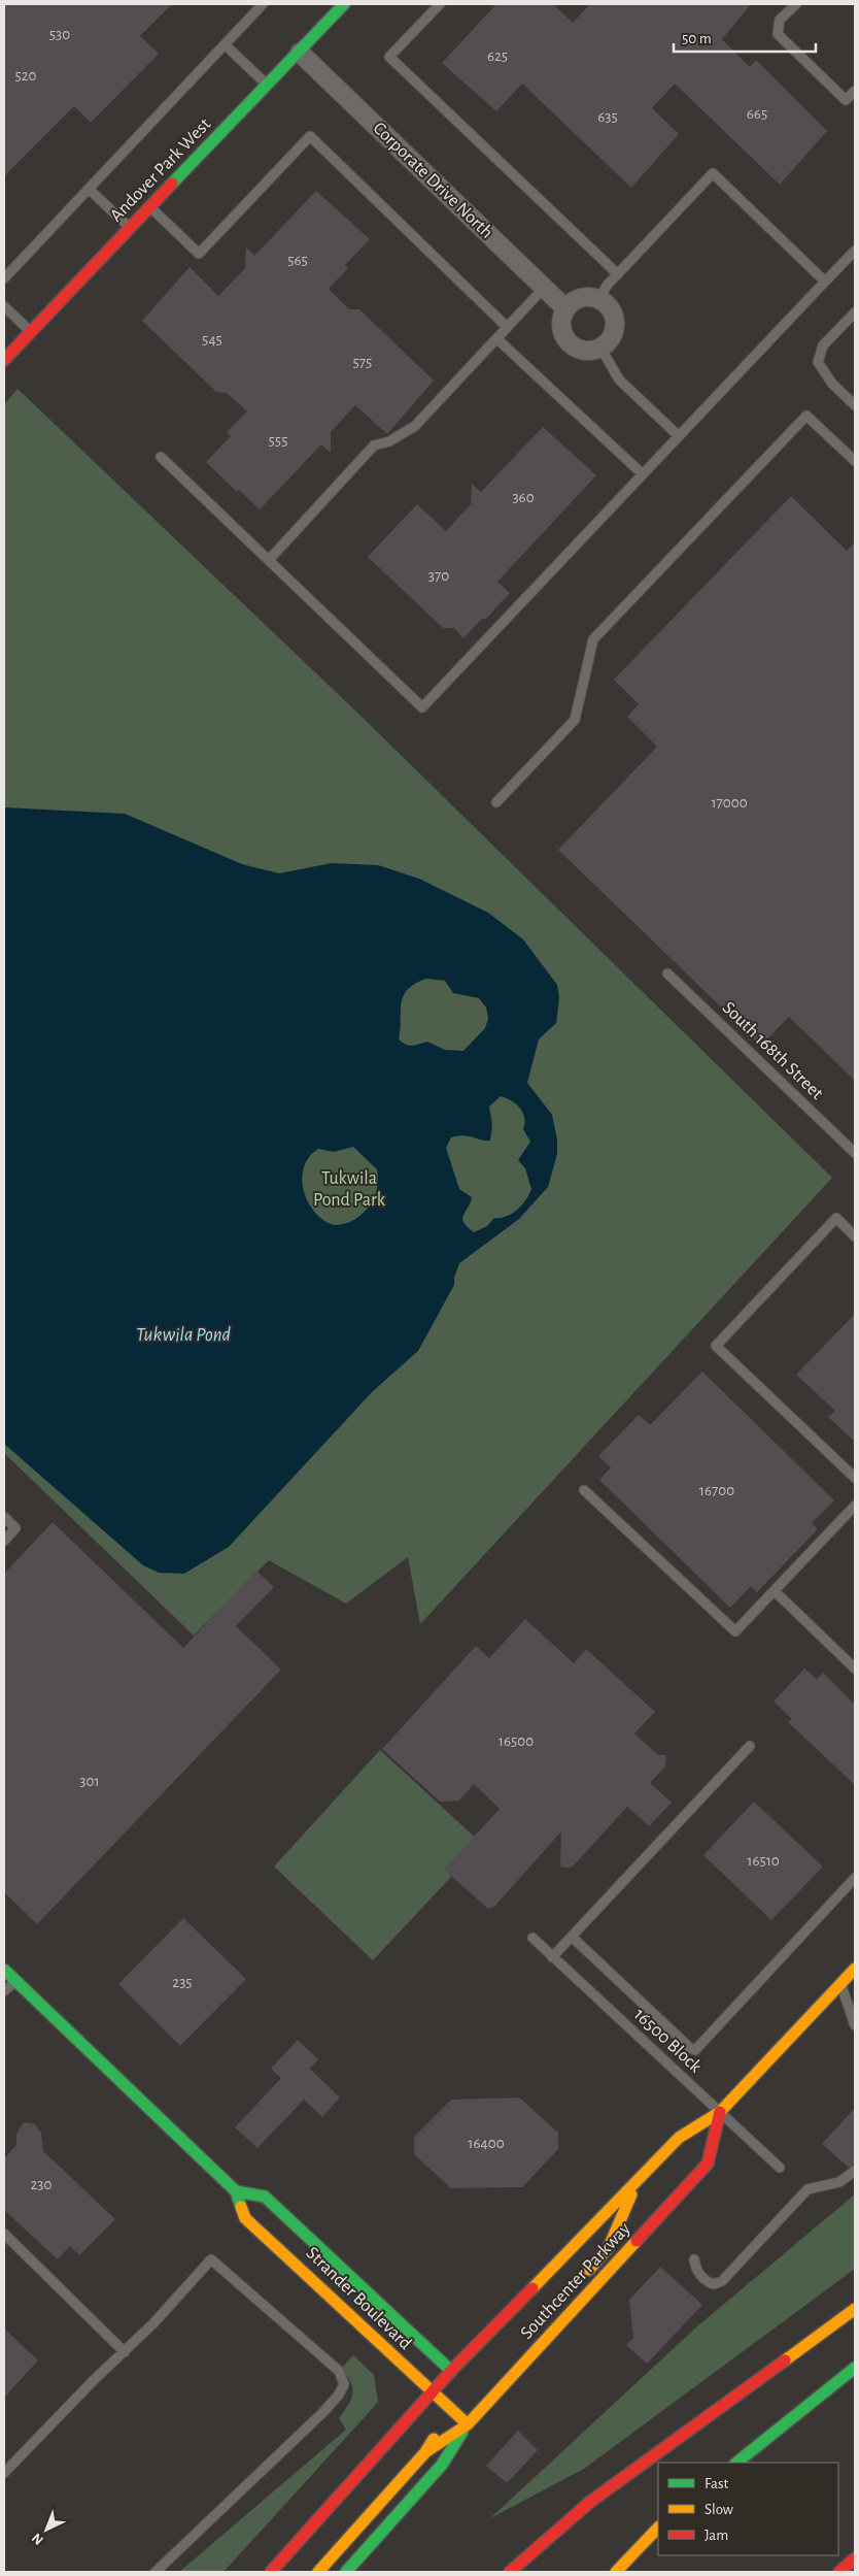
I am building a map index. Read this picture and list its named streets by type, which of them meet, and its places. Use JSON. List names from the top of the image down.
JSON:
{
  "streets": {
    "main road": ["Andover Park West", "Southcenter Parkway", "Strander Boulevard"],
    "street": ["Corporate Drive North"],
    "lane": ["South 168th Street", "16500 Block"]
  },
  "crossings": [
    ["Andover Park West", "Corporate Drive North"],
    ["16500 Block", "Southcenter Parkway"],
    ["Southcenter Parkway", "Strander Boulevard"]
  ],
  "water": ["Tukwila Pond"],
  "parks": ["Tukwila Pond Park"],
  "house_numbers": [
    "530",
    "625",
    "520",
    "665",
    "635",
    "565",
    "545",
    "575",
    "555",
    "360",
    "370",
    "17000",
    "16700",
    "16500",
    "301",
    "16510",
    "235",
    "16400",
    "230"
  ],
  "legend": ["Fast", "Slow", "Jam"],
  "scale_bar": "50 m",
  "north": "bottom left"
}
